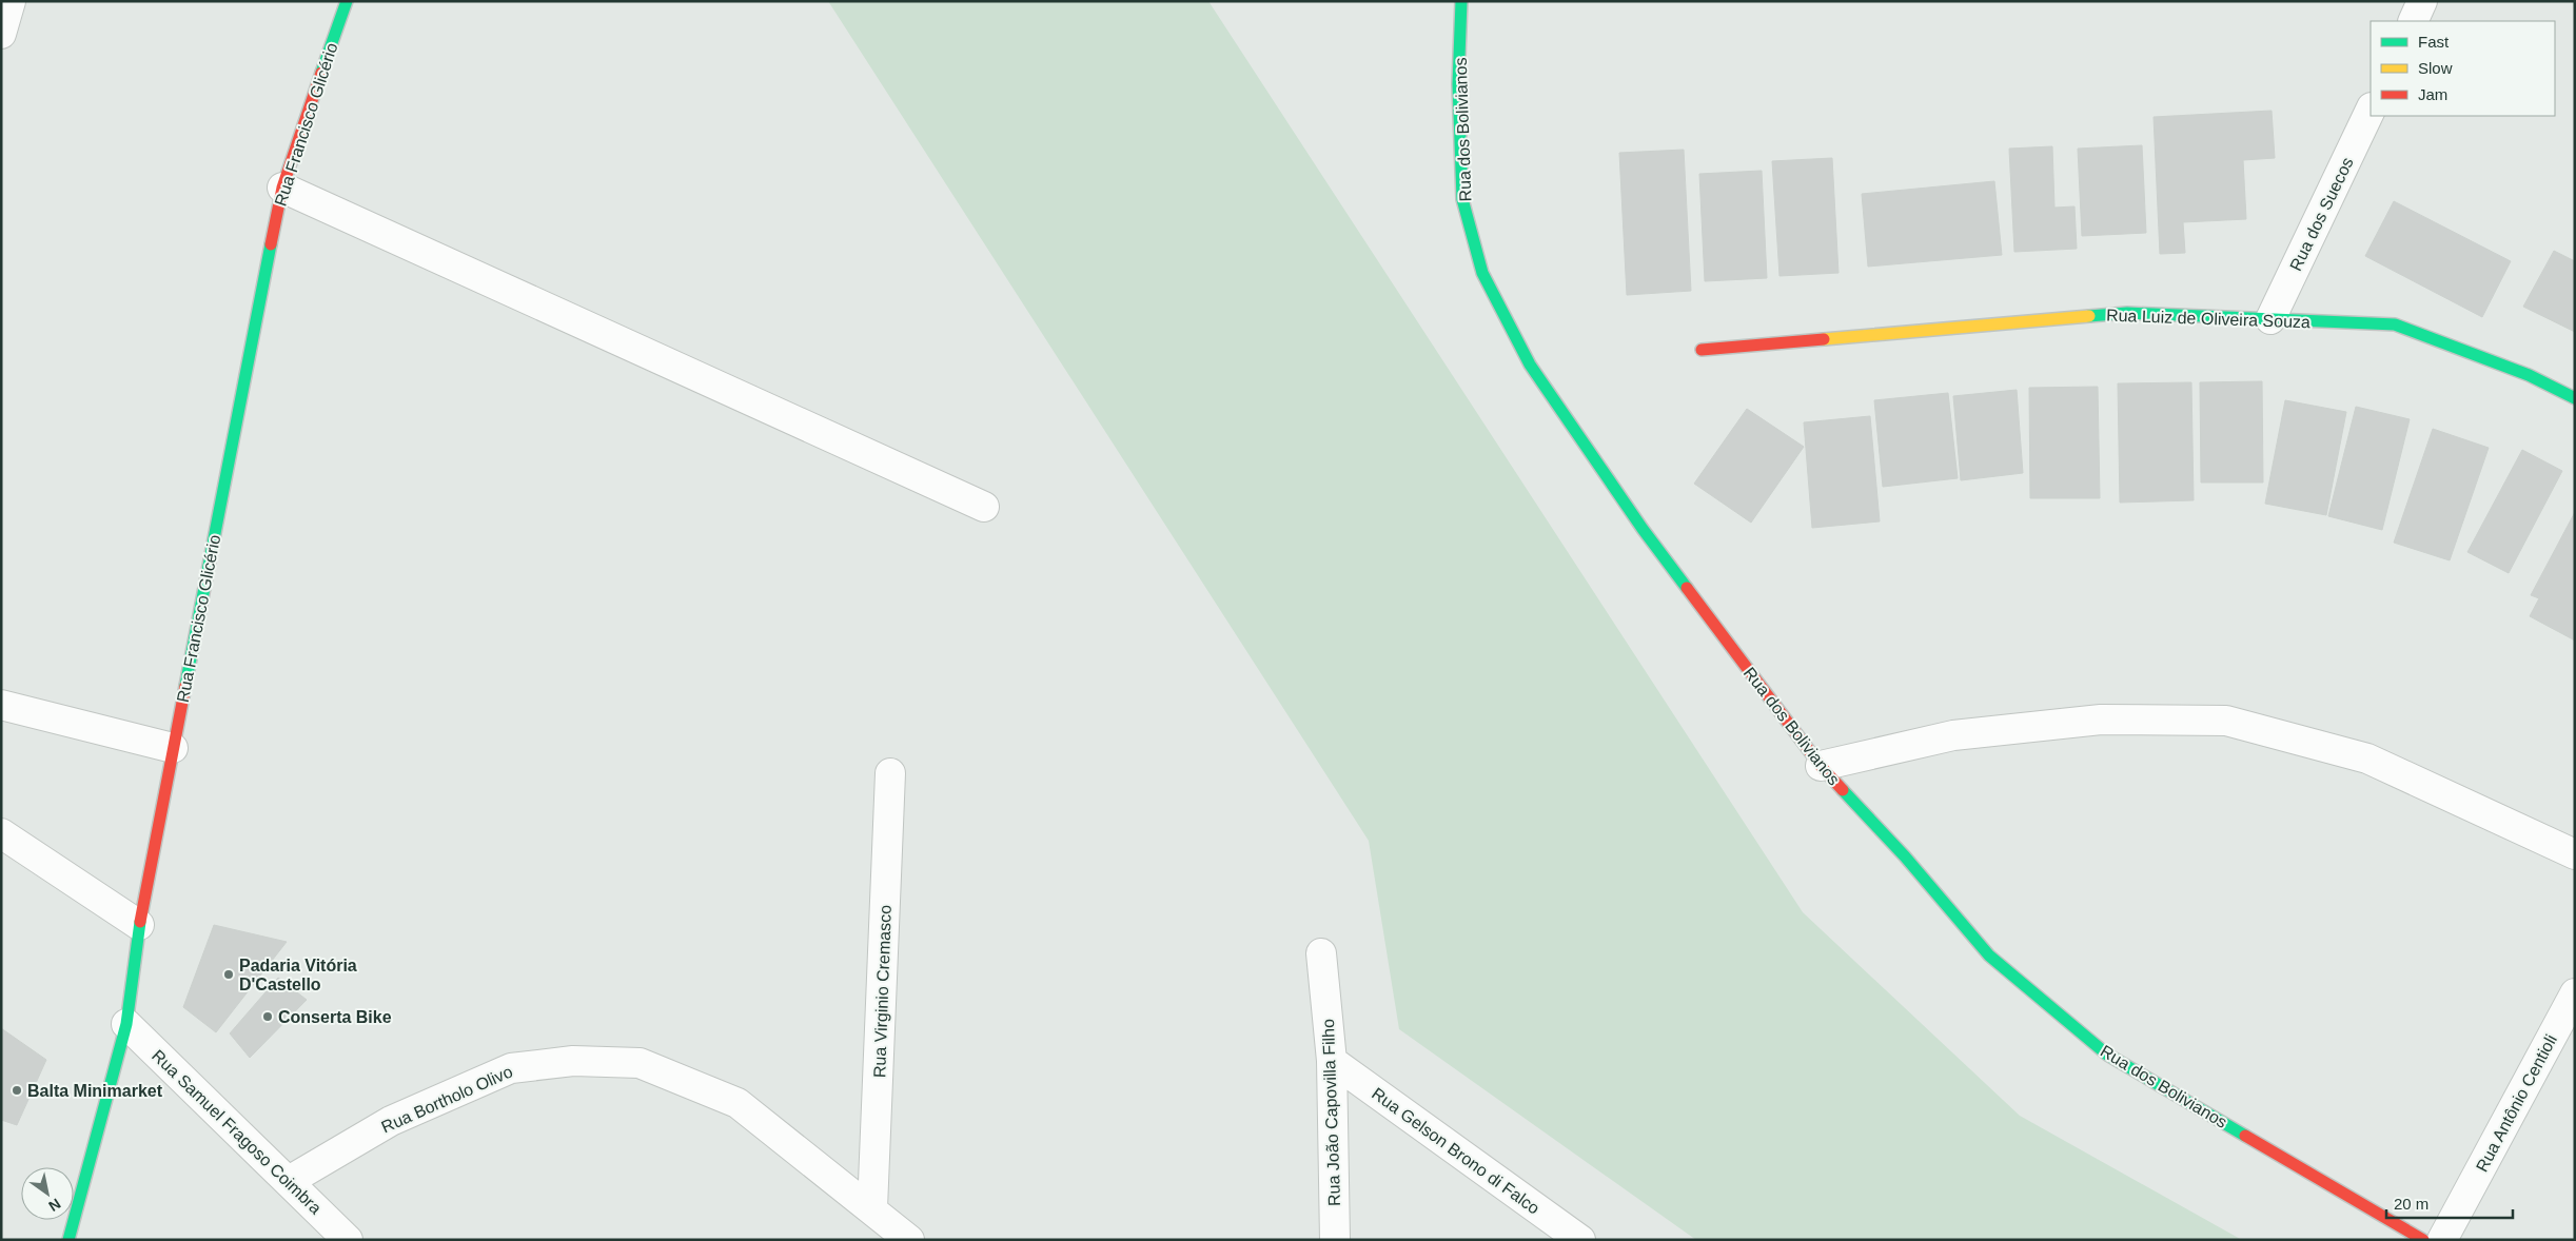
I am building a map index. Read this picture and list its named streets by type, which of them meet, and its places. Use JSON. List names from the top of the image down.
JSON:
{
  "streets": {
    "street": [
      "Rua Francisco Glicério",
      "Rua dos Bolivianos",
      "Rua dos Suecos",
      "Rua Luiz de Oliveira Souza",
      "Rua Virginio Cremasco",
      "Rua Bortholo Olivo",
      "Rua Antônio Centioli",
      "Rua João Capovilla Filho",
      "Rua Samuel Fragoso Coimbra",
      "Rua Gelson Brono di Falco"
    ]
  },
  "crossings": [
    ["Rua Francisco Glicério", "Rua Samuel Fragoso Coimbra"],
    ["Rua dos Suecos", "Rua Luiz de Oliveira Souza"],
    ["Rua Virginio Cremasco", "Rua Bortholo Olivo"],
    ["Rua Bortholo Olivo", "Rua Samuel Fragoso Coimbra"],
    ["Rua João Capovilla Filho", "Rua Gelson Brono di Falco"]
  ],
  "places": ["Padaria Vitória D'Castello", "Conserta Bike", "Balta Minimarket"],
  "legend": ["Fast", "Slow", "Jam"],
  "scale_bar": "20 m",
  "north": "bottom right"
}
